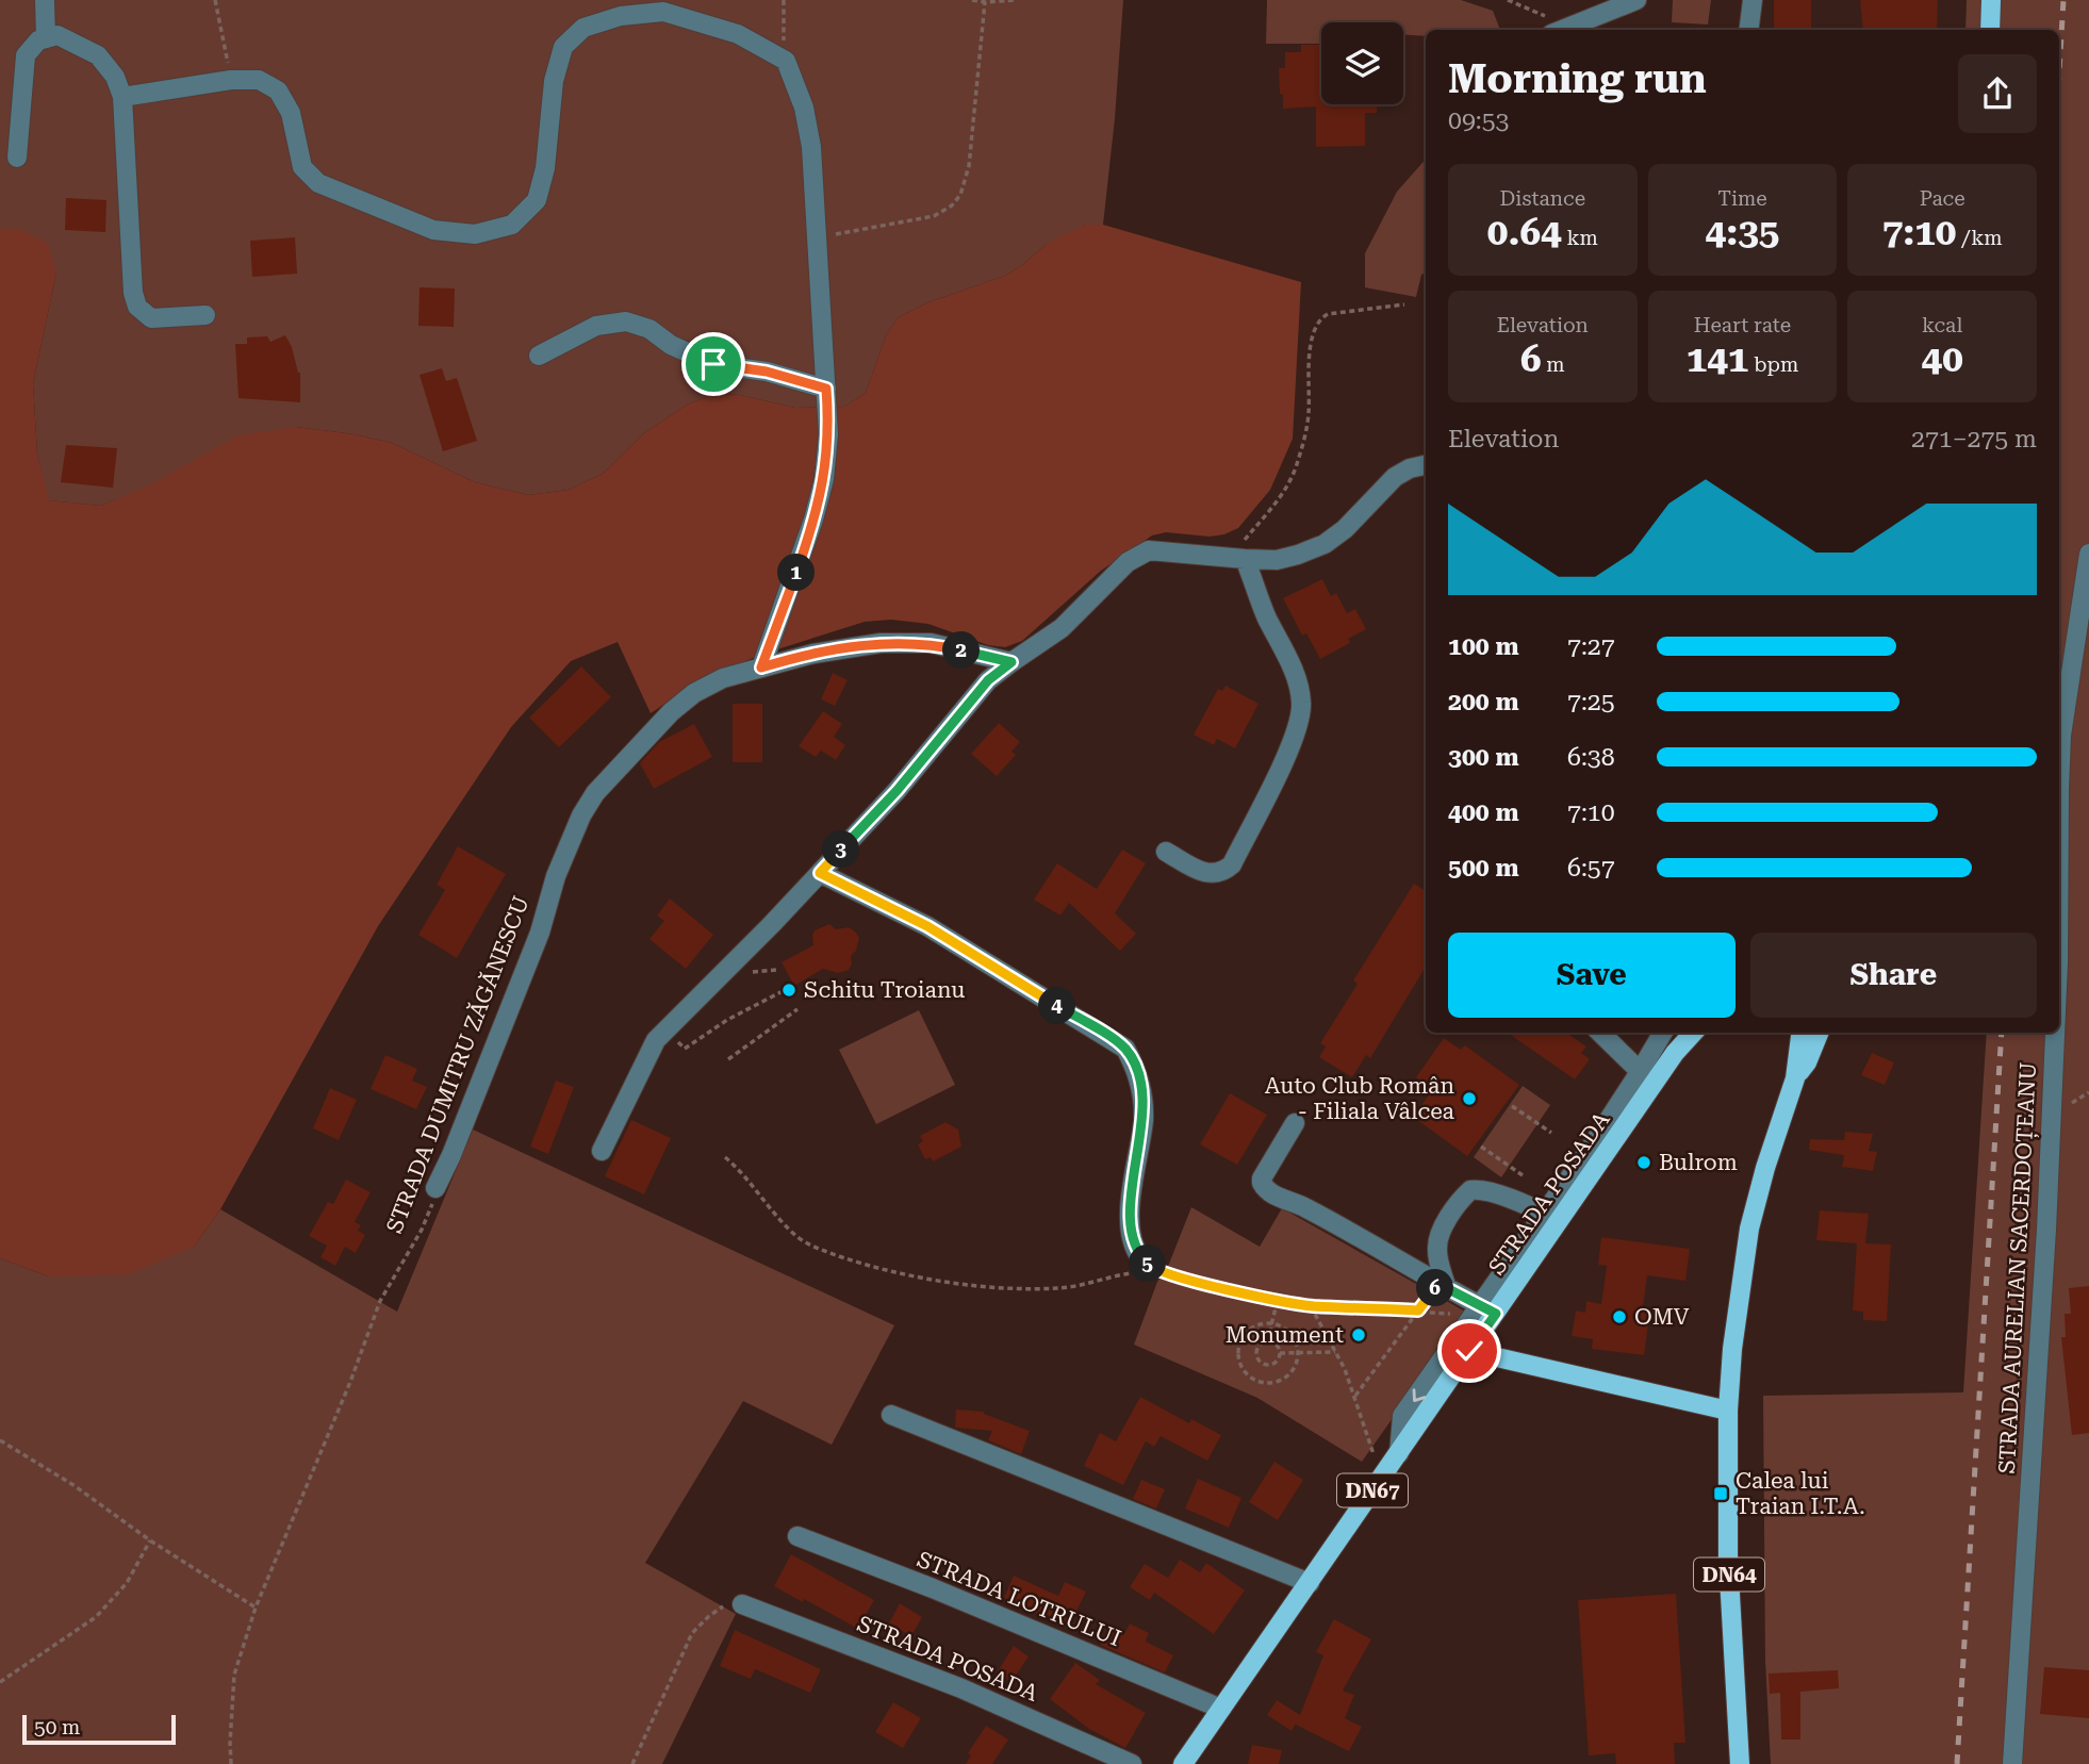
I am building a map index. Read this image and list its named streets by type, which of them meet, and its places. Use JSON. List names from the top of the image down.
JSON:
{
  "streets": {
    "main road": ["STRADA POSADA", "DN67", "DN64"],
    "street": ["STRADA DUMITRU ZĂGĂNESCU", "STRADA AURELIAN SACERDOȚEANU", "STRADA LOTRULUI"]
  },
  "crossings": [
    ["STRADA POSADA", "STRADA LOTRULUI"]
  ],
  "places": {
    "other": [
      "Schitu Troianu",
      "Auto Club Român - Filiala Vâlcea",
      "Bulrom",
      "OMV",
      "Monument"
    ],
    "transit": ["Calea lui Traian I.T.A."]
  },
  "scale_bar": "50 m",
  "page": {
    "heading": ["Morning run", "09:53"],
    "stats": [
      ["Distance", "0.64 km"],
      ["Time", "4:35"],
      ["Pace", "7:10 /km"],
      ["Elevation", "6 m"],
      ["Heart rate", "141 bpm"],
      ["kcal", "40"]
    ],
    "chart": ["Elevation", "271–275 m"],
    "pins": [
      "1",
      "2",
      "3",
      "4",
      "5",
      "6"
    ],
    "list": [
      {
        "name": "100 m",
        "note": "7:27"
      },
      {
        "name": "200 m",
        "note": "7:25"
      },
      {
        "name": "300 m",
        "note": "6:38"
      },
      {
        "name": "400 m",
        "note": "7:10"
      },
      {
        "name": "500 m",
        "note": "6:57"
      }
    ],
    "buttons": ["Save", "Share"],
    "scale": "50 m"
  }
}
